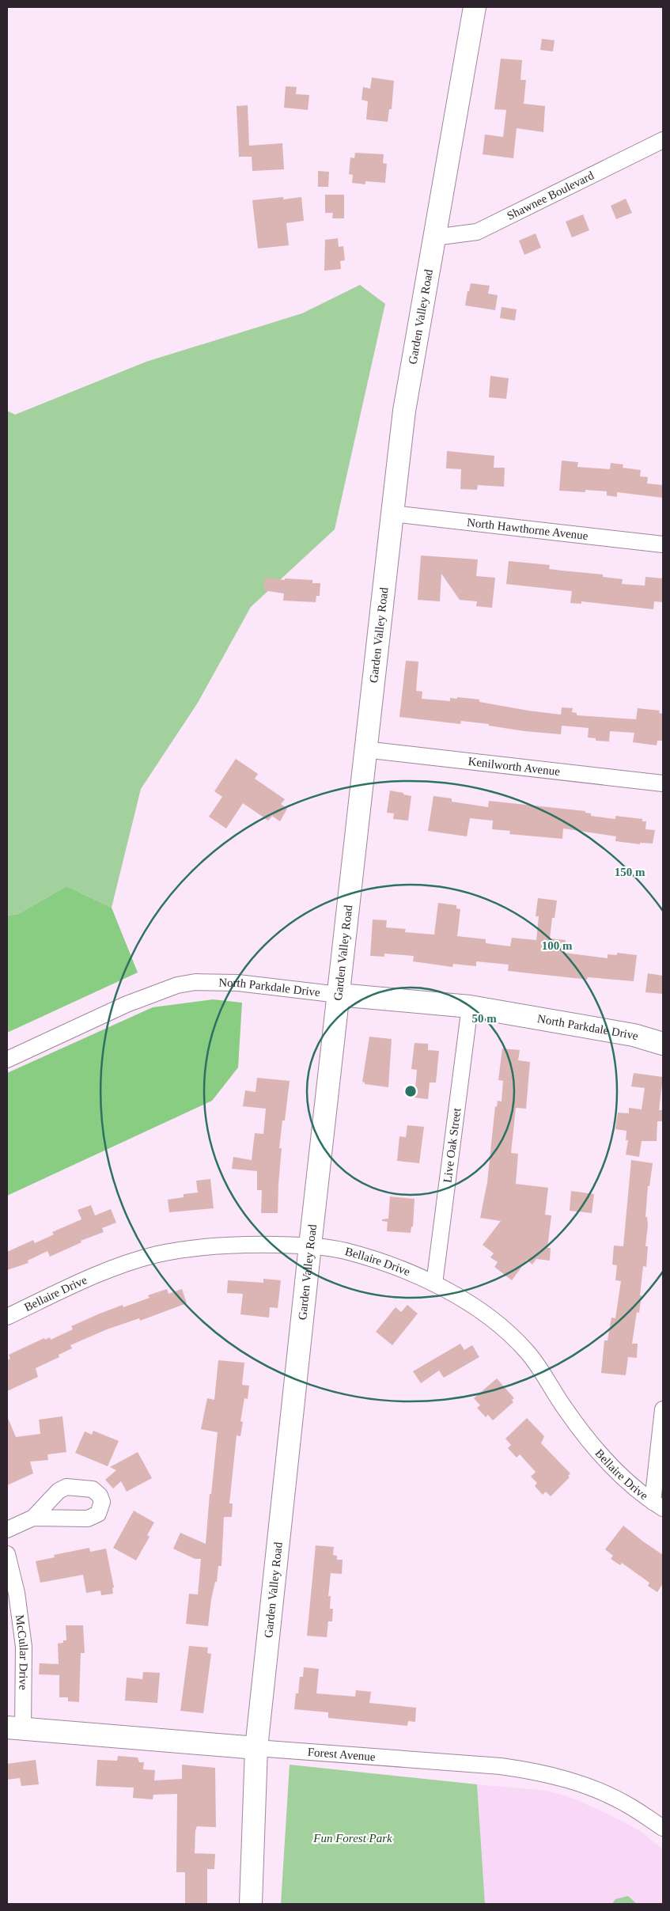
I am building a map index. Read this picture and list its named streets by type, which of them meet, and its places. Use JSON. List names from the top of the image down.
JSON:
{
  "streets": {
    "street": [
      "Shawnee Boulevard",
      "Garden Valley Road",
      "North Hawthorne Avenue",
      "Kenilworth Avenue",
      "North Parkdale Drive",
      "Live Oak Street",
      "Bellaire Drive",
      "McCullar Drive",
      "Forest Avenue"
    ]
  },
  "crossings": [
    ["Shawnee Boulevard", "Garden Valley Road"],
    ["Garden Valley Road", "North Hawthorne Avenue"],
    ["Garden Valley Road", "Kenilworth Avenue"],
    ["Garden Valley Road", "North Parkdale Drive"],
    ["Garden Valley Road", "Bellaire Drive"],
    ["Garden Valley Road", "Forest Avenue"],
    ["North Parkdale Drive", "Live Oak Street"],
    ["Live Oak Street", "Bellaire Drive"],
    ["McCullar Drive", "Forest Avenue"]
  ],
  "parks": ["Fun Forest Park"],
  "rings": ["150 m", "100 m", "50 m"]
}
